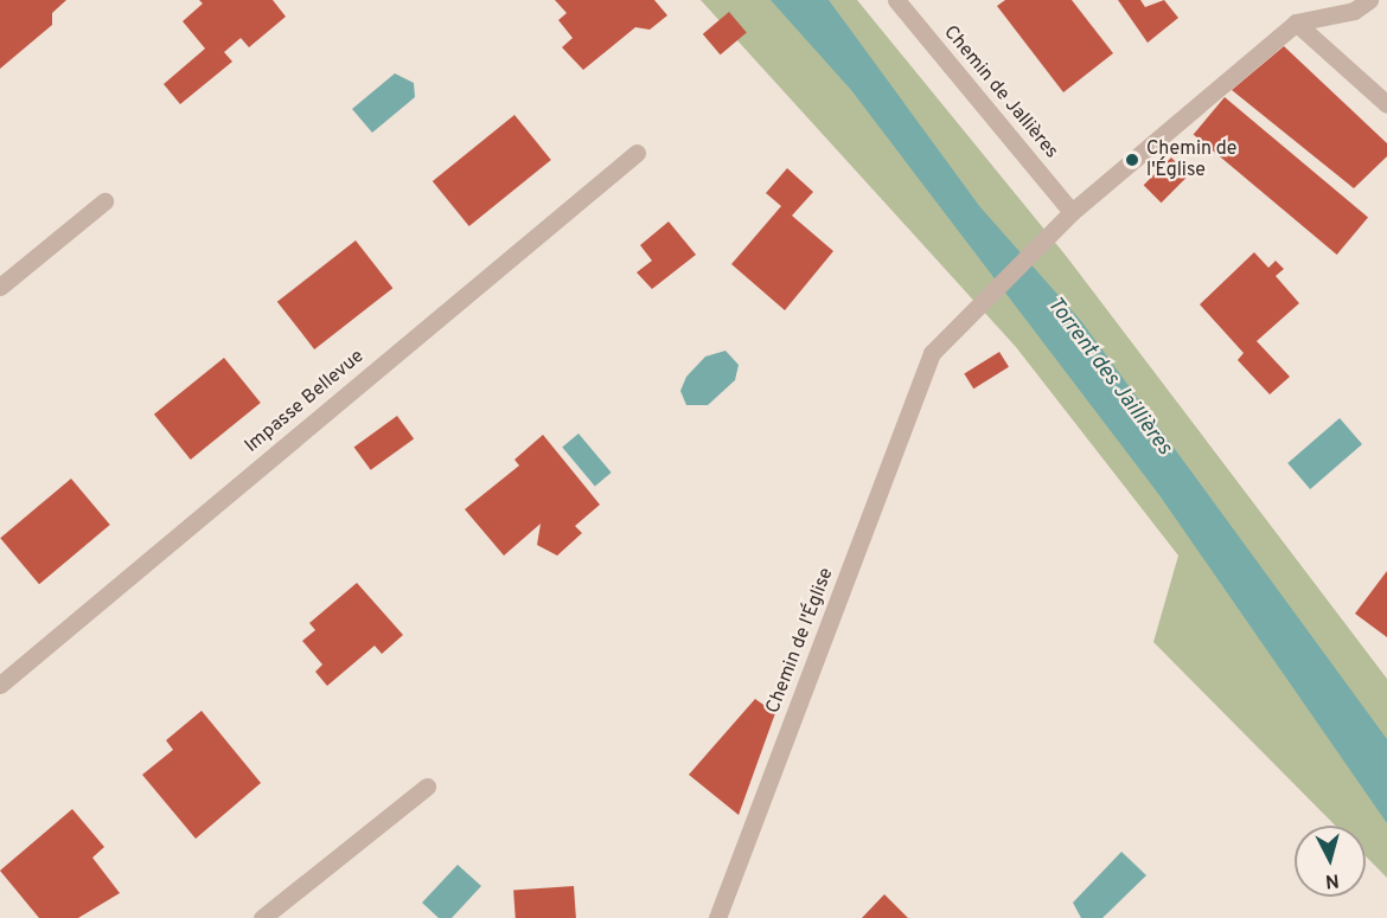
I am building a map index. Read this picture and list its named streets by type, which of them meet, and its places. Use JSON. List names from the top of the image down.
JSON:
{
  "streets": {
    "street": ["Chemin de Jallières", "Impasse Bellevue", "Chemin de l'Église"]
  },
  "crossings": [
    ["Chemin de Jallières", "Chemin de l'Église"]
  ],
  "water": ["Torrent des Jaillières"],
  "places": ["Chemin de l'Église"],
  "north": "bottom"
}
